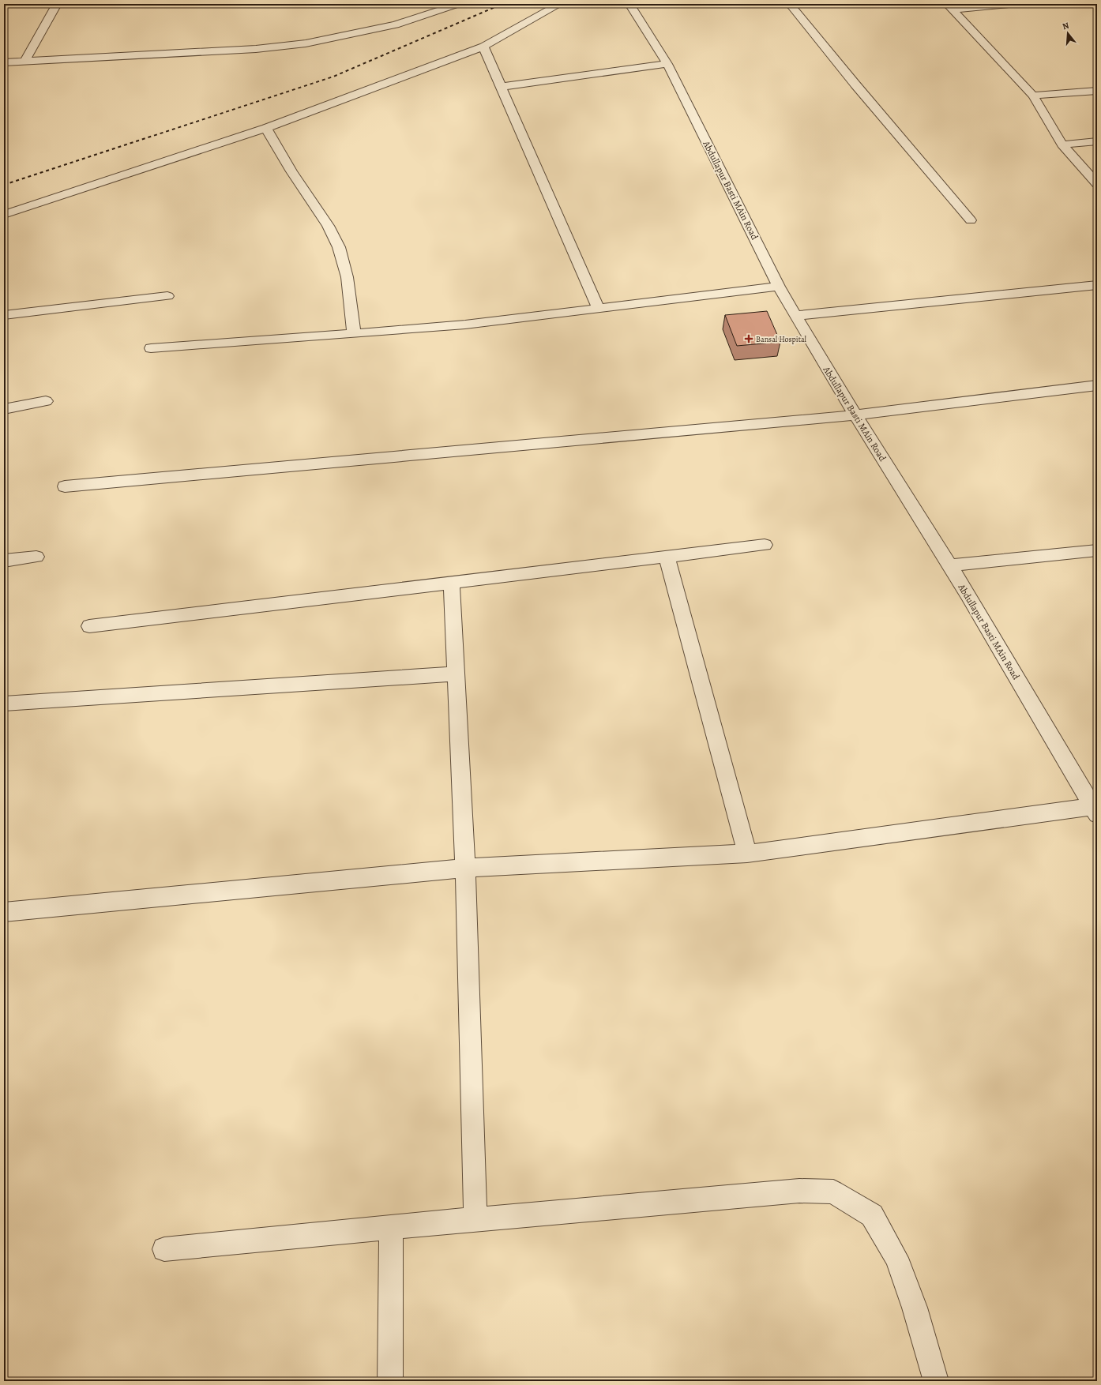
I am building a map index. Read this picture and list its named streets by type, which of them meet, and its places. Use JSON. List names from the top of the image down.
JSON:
{
  "streets": {
    "street": ["Abdullapur Basti MAin Road"]
  },
  "places": {
    "health": ["Bansal Hospital"]
  },
  "north": "top"
}
